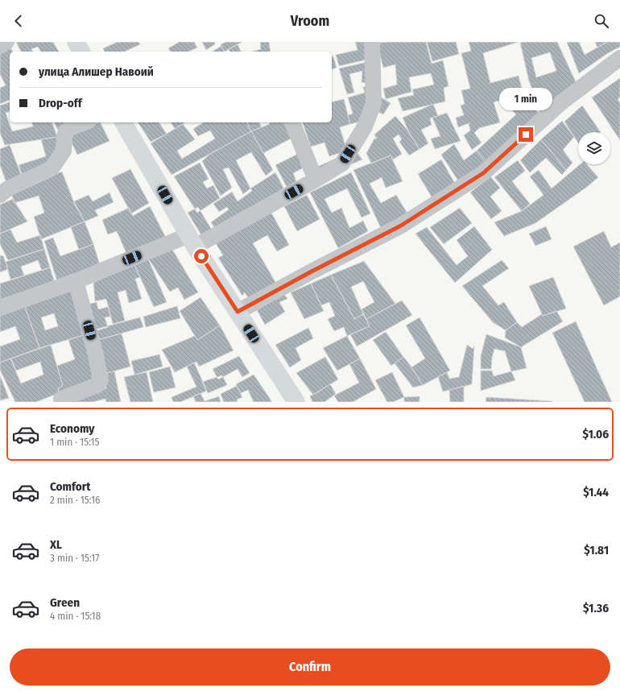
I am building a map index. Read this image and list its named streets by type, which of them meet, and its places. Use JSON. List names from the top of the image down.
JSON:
{
  "page": {
    "header": "Vroom",
    "banner": ["улица Алишер Навоий", "Drop-off"],
    "bubble": "1 min",
    "list": [
      {
        "name": "Economy",
        "note": "1 min · 15:15",
        "value": "$1.06"
      },
      {
        "name": "Comfort",
        "note": "2 min · 15:16",
        "value": "$1.44"
      },
      {
        "name": "XL",
        "note": "3 min · 15:17",
        "value": "$1.81"
      },
      {
        "name": "Green",
        "note": "4 min · 15:18",
        "value": "$1.36"
      }
    ],
    "buttons": "Confirm"
  }
}
